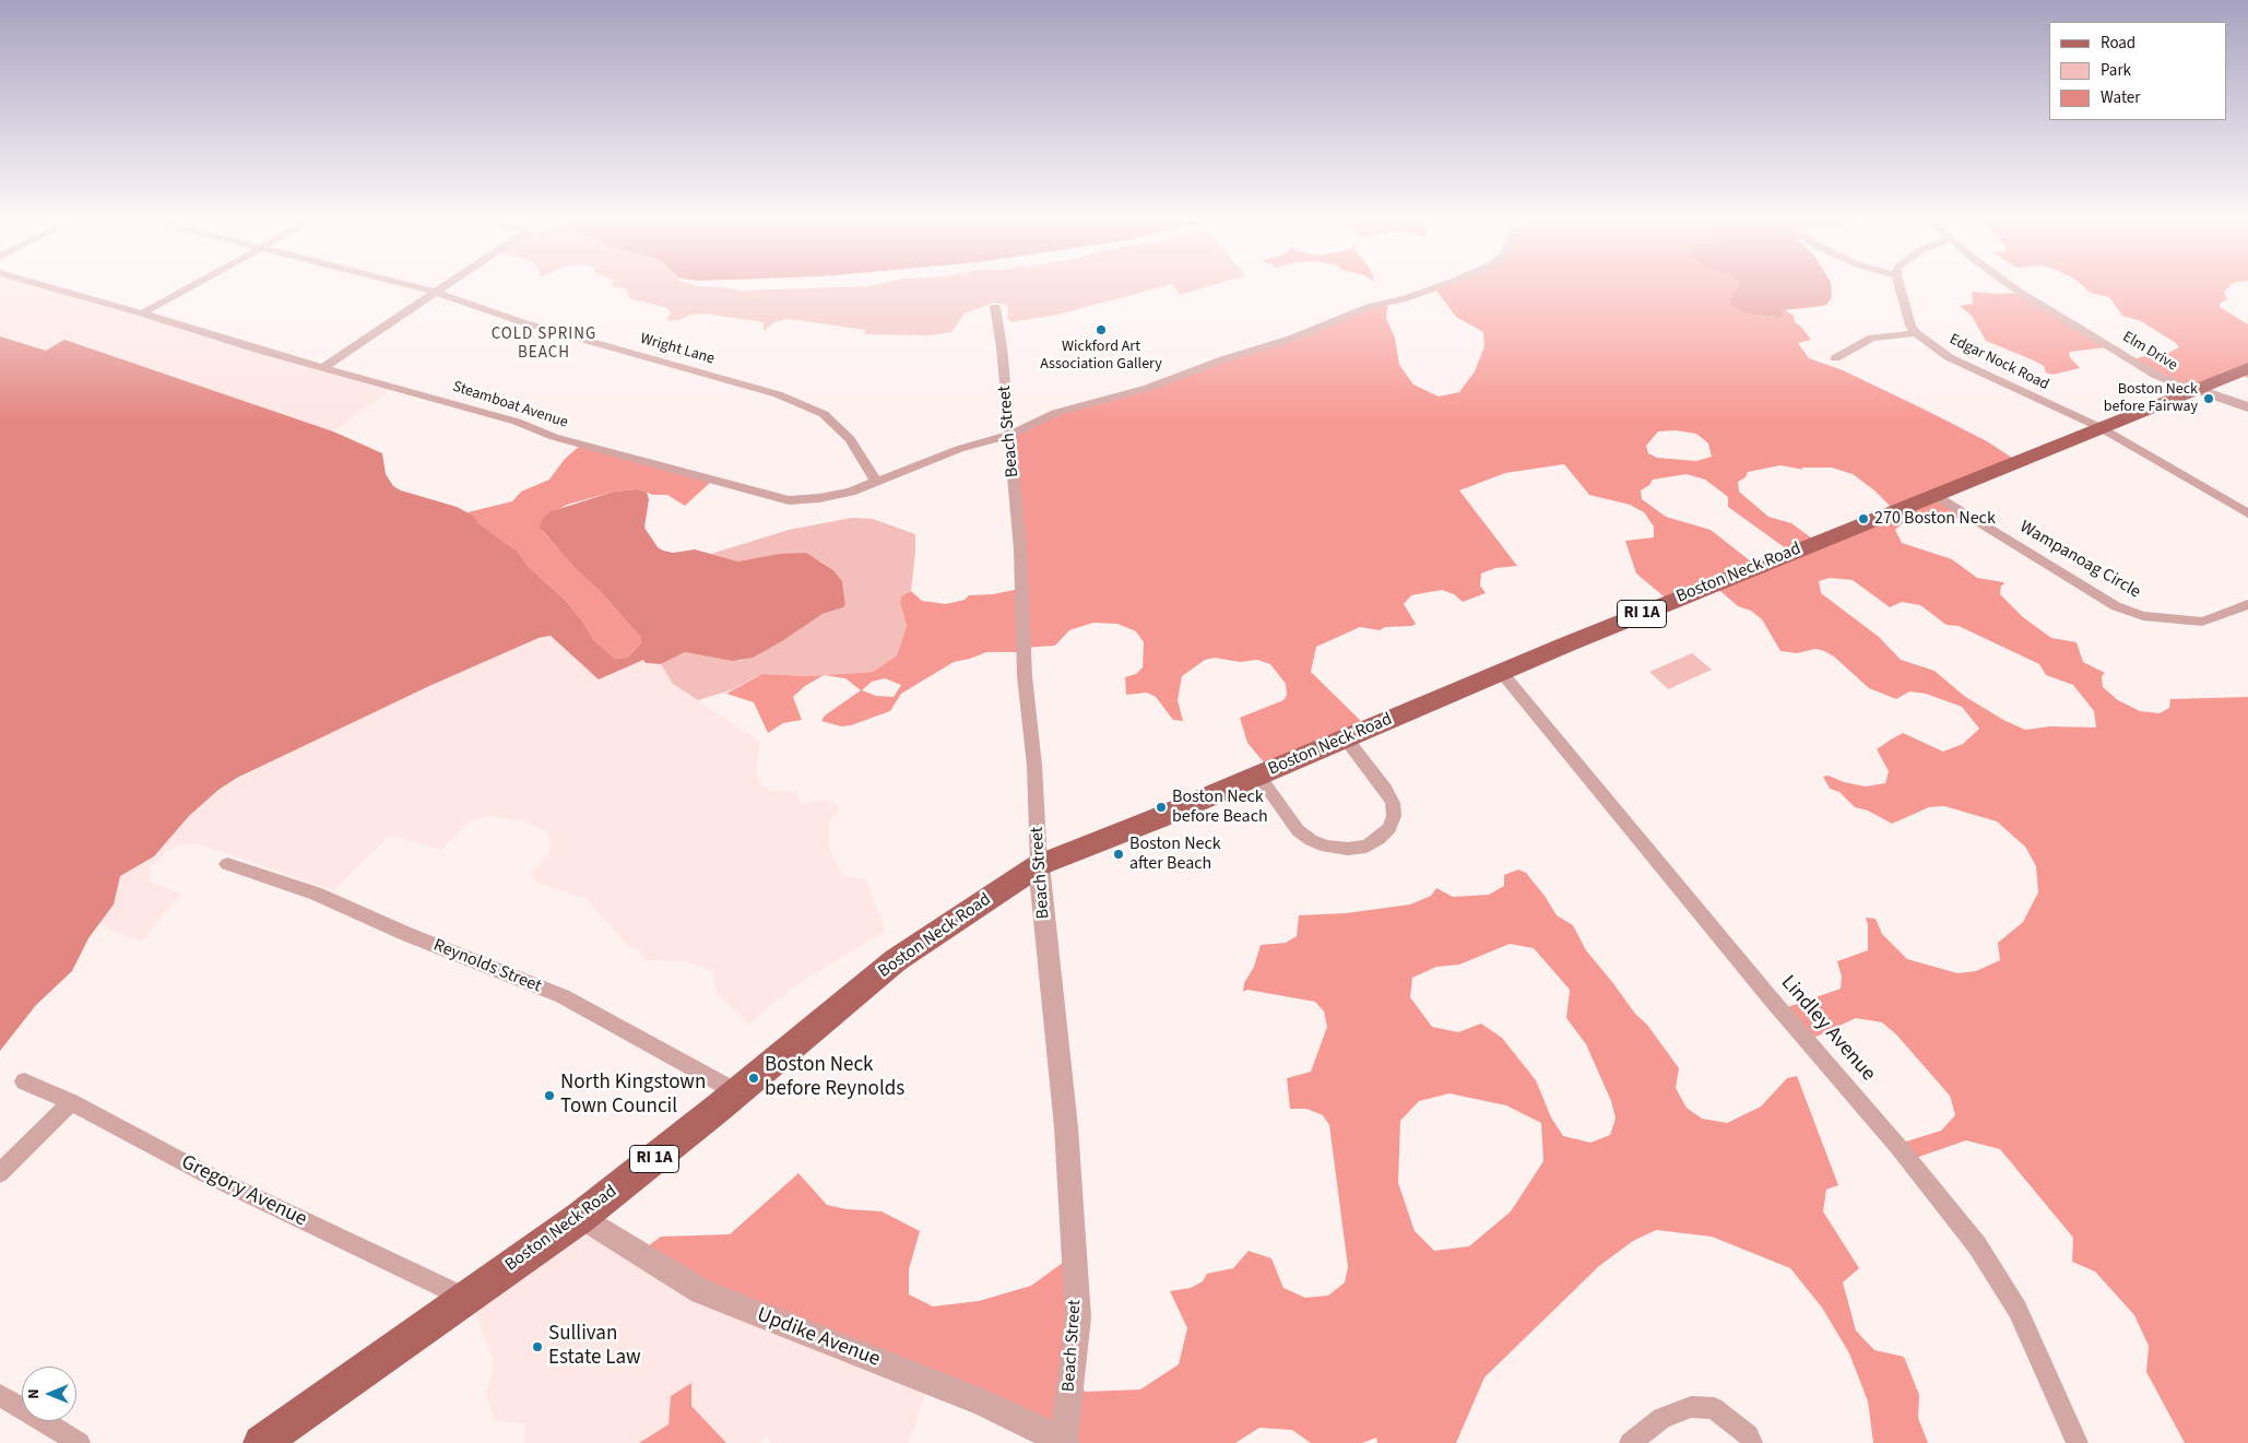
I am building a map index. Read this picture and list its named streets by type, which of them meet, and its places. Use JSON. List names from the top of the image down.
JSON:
{
  "streets": {
    "main road": ["Boston Neck Road", "RI 1A"],
    "street": [
      "Wright Lane",
      "Elm Drive",
      "Edgar Nock Road",
      "Steamboat Avenue",
      "Beach Street",
      "Wampanoag Circle",
      "Reynolds Street",
      "Lindley Avenue",
      "Gregory Avenue",
      "Updike Avenue"
    ]
  },
  "crossings": [
    ["Wright Lane", "Steamboat Avenue"],
    ["Elm Drive", "Boston Neck Road"],
    ["Edgar Nock Road", "Boston Neck Road"],
    ["Steamboat Avenue", "Beach Street"],
    ["Beach Street", "Boston Neck Road"],
    ["Beach Street", "Updike Avenue"],
    ["Wampanoag Circle", "Boston Neck Road"],
    ["Boston Neck Road", "Reynolds Street"],
    ["Boston Neck Road", "Lindley Avenue"],
    ["Boston Neck Road", "Gregory Avenue"],
    ["Boston Neck Road", "Updike Avenue"]
  ],
  "districts": ["COLD SPRING BEACH"],
  "places": [
    "Wickford Art Association Gallery",
    "Boston Neck before Fairway",
    "270 Boston Neck",
    "Boston Neck before Beach",
    "Boston Neck after Beach",
    "Boston Neck before Reynolds",
    "North Kingstown Town Council",
    "Sullivan Estate Law"
  ],
  "legend": ["Road", "Park", "Water"],
  "north": "left"
}
